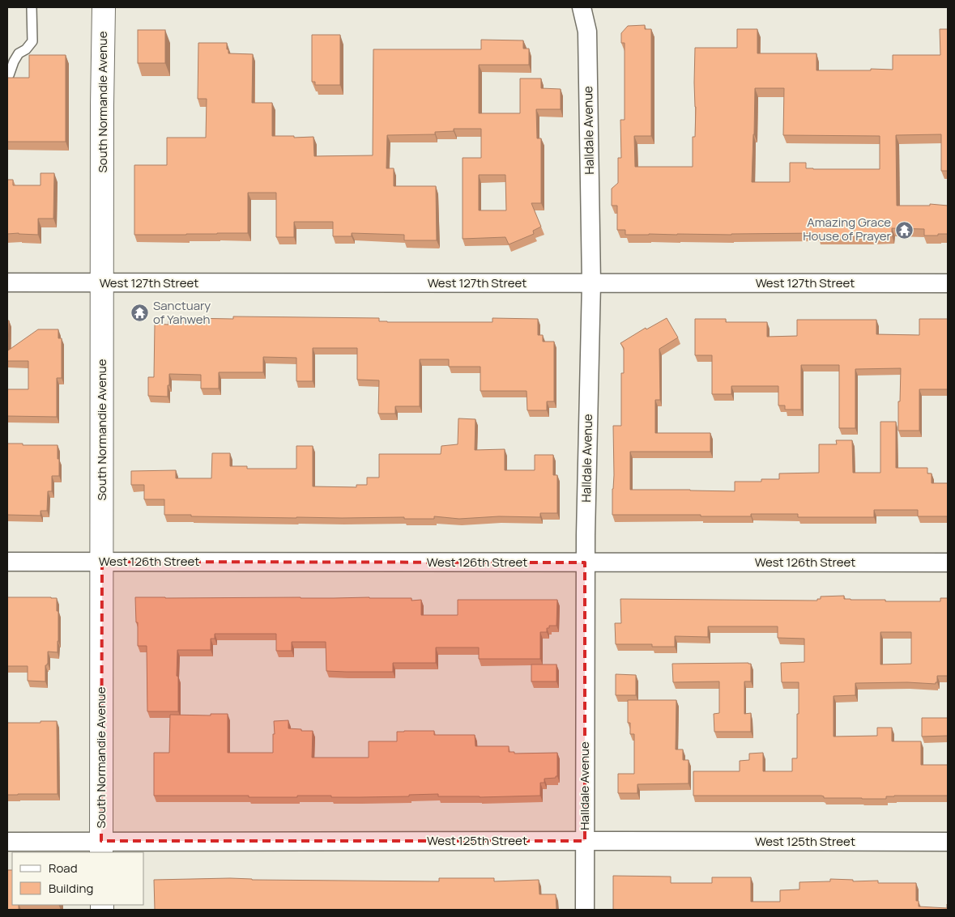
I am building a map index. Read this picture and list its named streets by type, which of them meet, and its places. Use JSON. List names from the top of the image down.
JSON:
{
  "streets": {
    "main road": ["South Normandie Avenue"],
    "street": [
      "Halldale Avenue",
      "West 127th Street",
      "West 126th Street",
      "West 125th Street"
    ]
  },
  "crossings": [
    ["South Normandie Avenue", "West 127th Street"],
    ["South Normandie Avenue", "West 126th Street"],
    ["South Normandie Avenue", "West 125th Street"],
    ["Halldale Avenue", "West 127th Street"],
    ["Halldale Avenue", "West 126th Street"],
    ["Halldale Avenue", "West 125th Street"]
  ],
  "places": {
    "temple": ["Amazing Grace House of Prayer", "Sanctuary of Yahweh"]
  },
  "legend": ["Road", "Building"]
}
